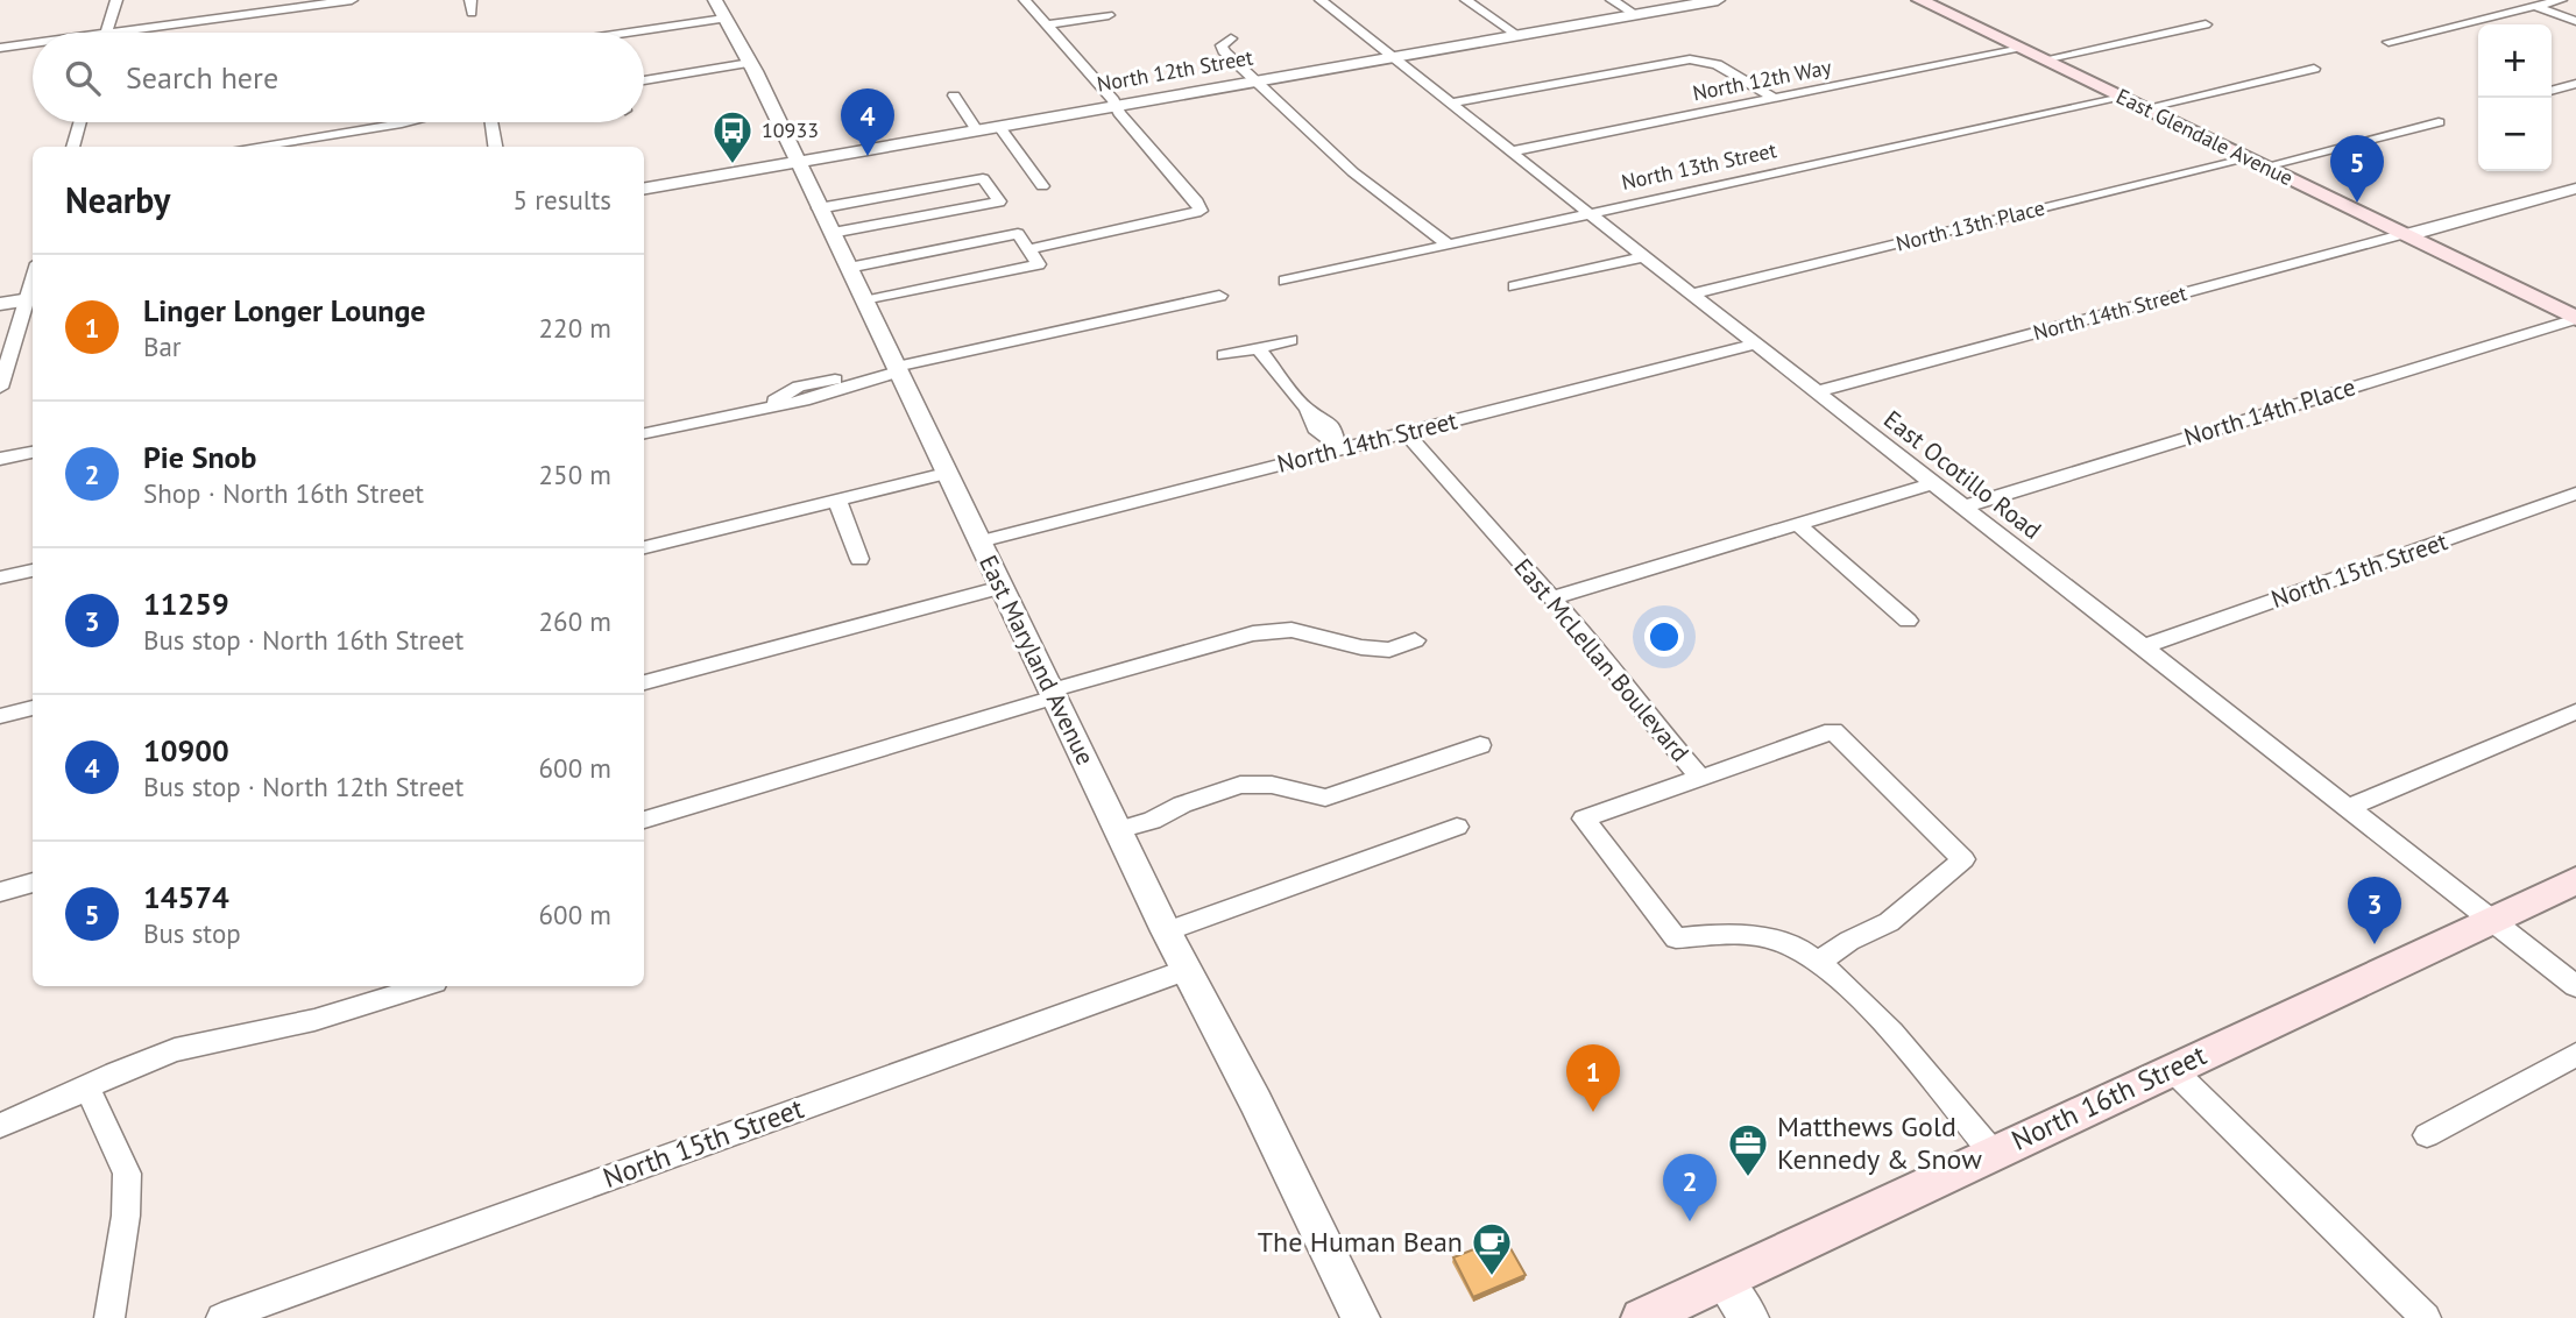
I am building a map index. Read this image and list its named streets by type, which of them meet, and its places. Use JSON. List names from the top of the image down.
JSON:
{
  "streets": {
    "main road": ["East Glendale Avenue", "North 16th Street"],
    "street": [
      "North 12th Street",
      "North 12th Way",
      "North 13th Street",
      "North 13th Place",
      "North 14th Street",
      "North 14th Place",
      "East Ocotillo Road",
      "North 15th Street",
      "East Maryland Avenue",
      "East McLellan Boulevard"
    ]
  },
  "crossings": [
    ["North 12th Street", "East Ocotillo Road"],
    ["North 12th Street", "East Maryland Avenue"],
    ["North 12th Way", "East Glendale Avenue"],
    ["North 12th Way", "East Ocotillo Road"],
    ["East Glendale Avenue", "North 13th Street"],
    ["East Glendale Avenue", "North 13th Place"],
    ["East Glendale Avenue", "North 14th Street"],
    ["East Glendale Avenue", "North 14th Place"],
    ["North 13th Street", "East Ocotillo Road"],
    ["North 13th Place", "East Ocotillo Road"],
    ["North 14th Street", "East Ocotillo Road"],
    ["North 14th Street", "East Maryland Avenue"],
    ["North 14th Street", "East McLellan Boulevard"],
    ["North 14th Place", "East Ocotillo Road"],
    ["East Ocotillo Road", "North 15th Street"],
    ["East Ocotillo Road", "North 16th Street"],
    ["North 15th Street", "East Maryland Avenue"],
    ["East McLellan Boulevard", "North 16th Street"]
  ],
  "places": {
    "bus stop": ["10933"],
    "office": ["Matthews Gold Kennedy & Snow"],
    "cafe": ["The Human Bean"]
  },
  "page": {
    "map_buttons": ["+", "−"],
    "search": "Search here",
    "pins": [
      "4",
      "5",
      "3",
      "1",
      "2"
    ],
    "heading": ["Nearby", "5 results"],
    "list": [
      {
        "mark": "1",
        "name": "Linger Longer Lounge",
        "note": "Bar",
        "value": "220 m"
      },
      {
        "mark": "2",
        "name": "Pie Snob",
        "note": "Shop · North 16th Street",
        "value": "250 m"
      },
      {
        "mark": "3",
        "name": "11259",
        "note": "Bus stop · North 16th Street",
        "value": "260 m"
      },
      {
        "mark": "4",
        "name": "10900",
        "note": "Bus stop · North 12th Street",
        "value": "600 m"
      },
      {
        "mark": "5",
        "name": "14574",
        "note": "Bus stop",
        "value": "600 m"
      }
    ]
  }
}
